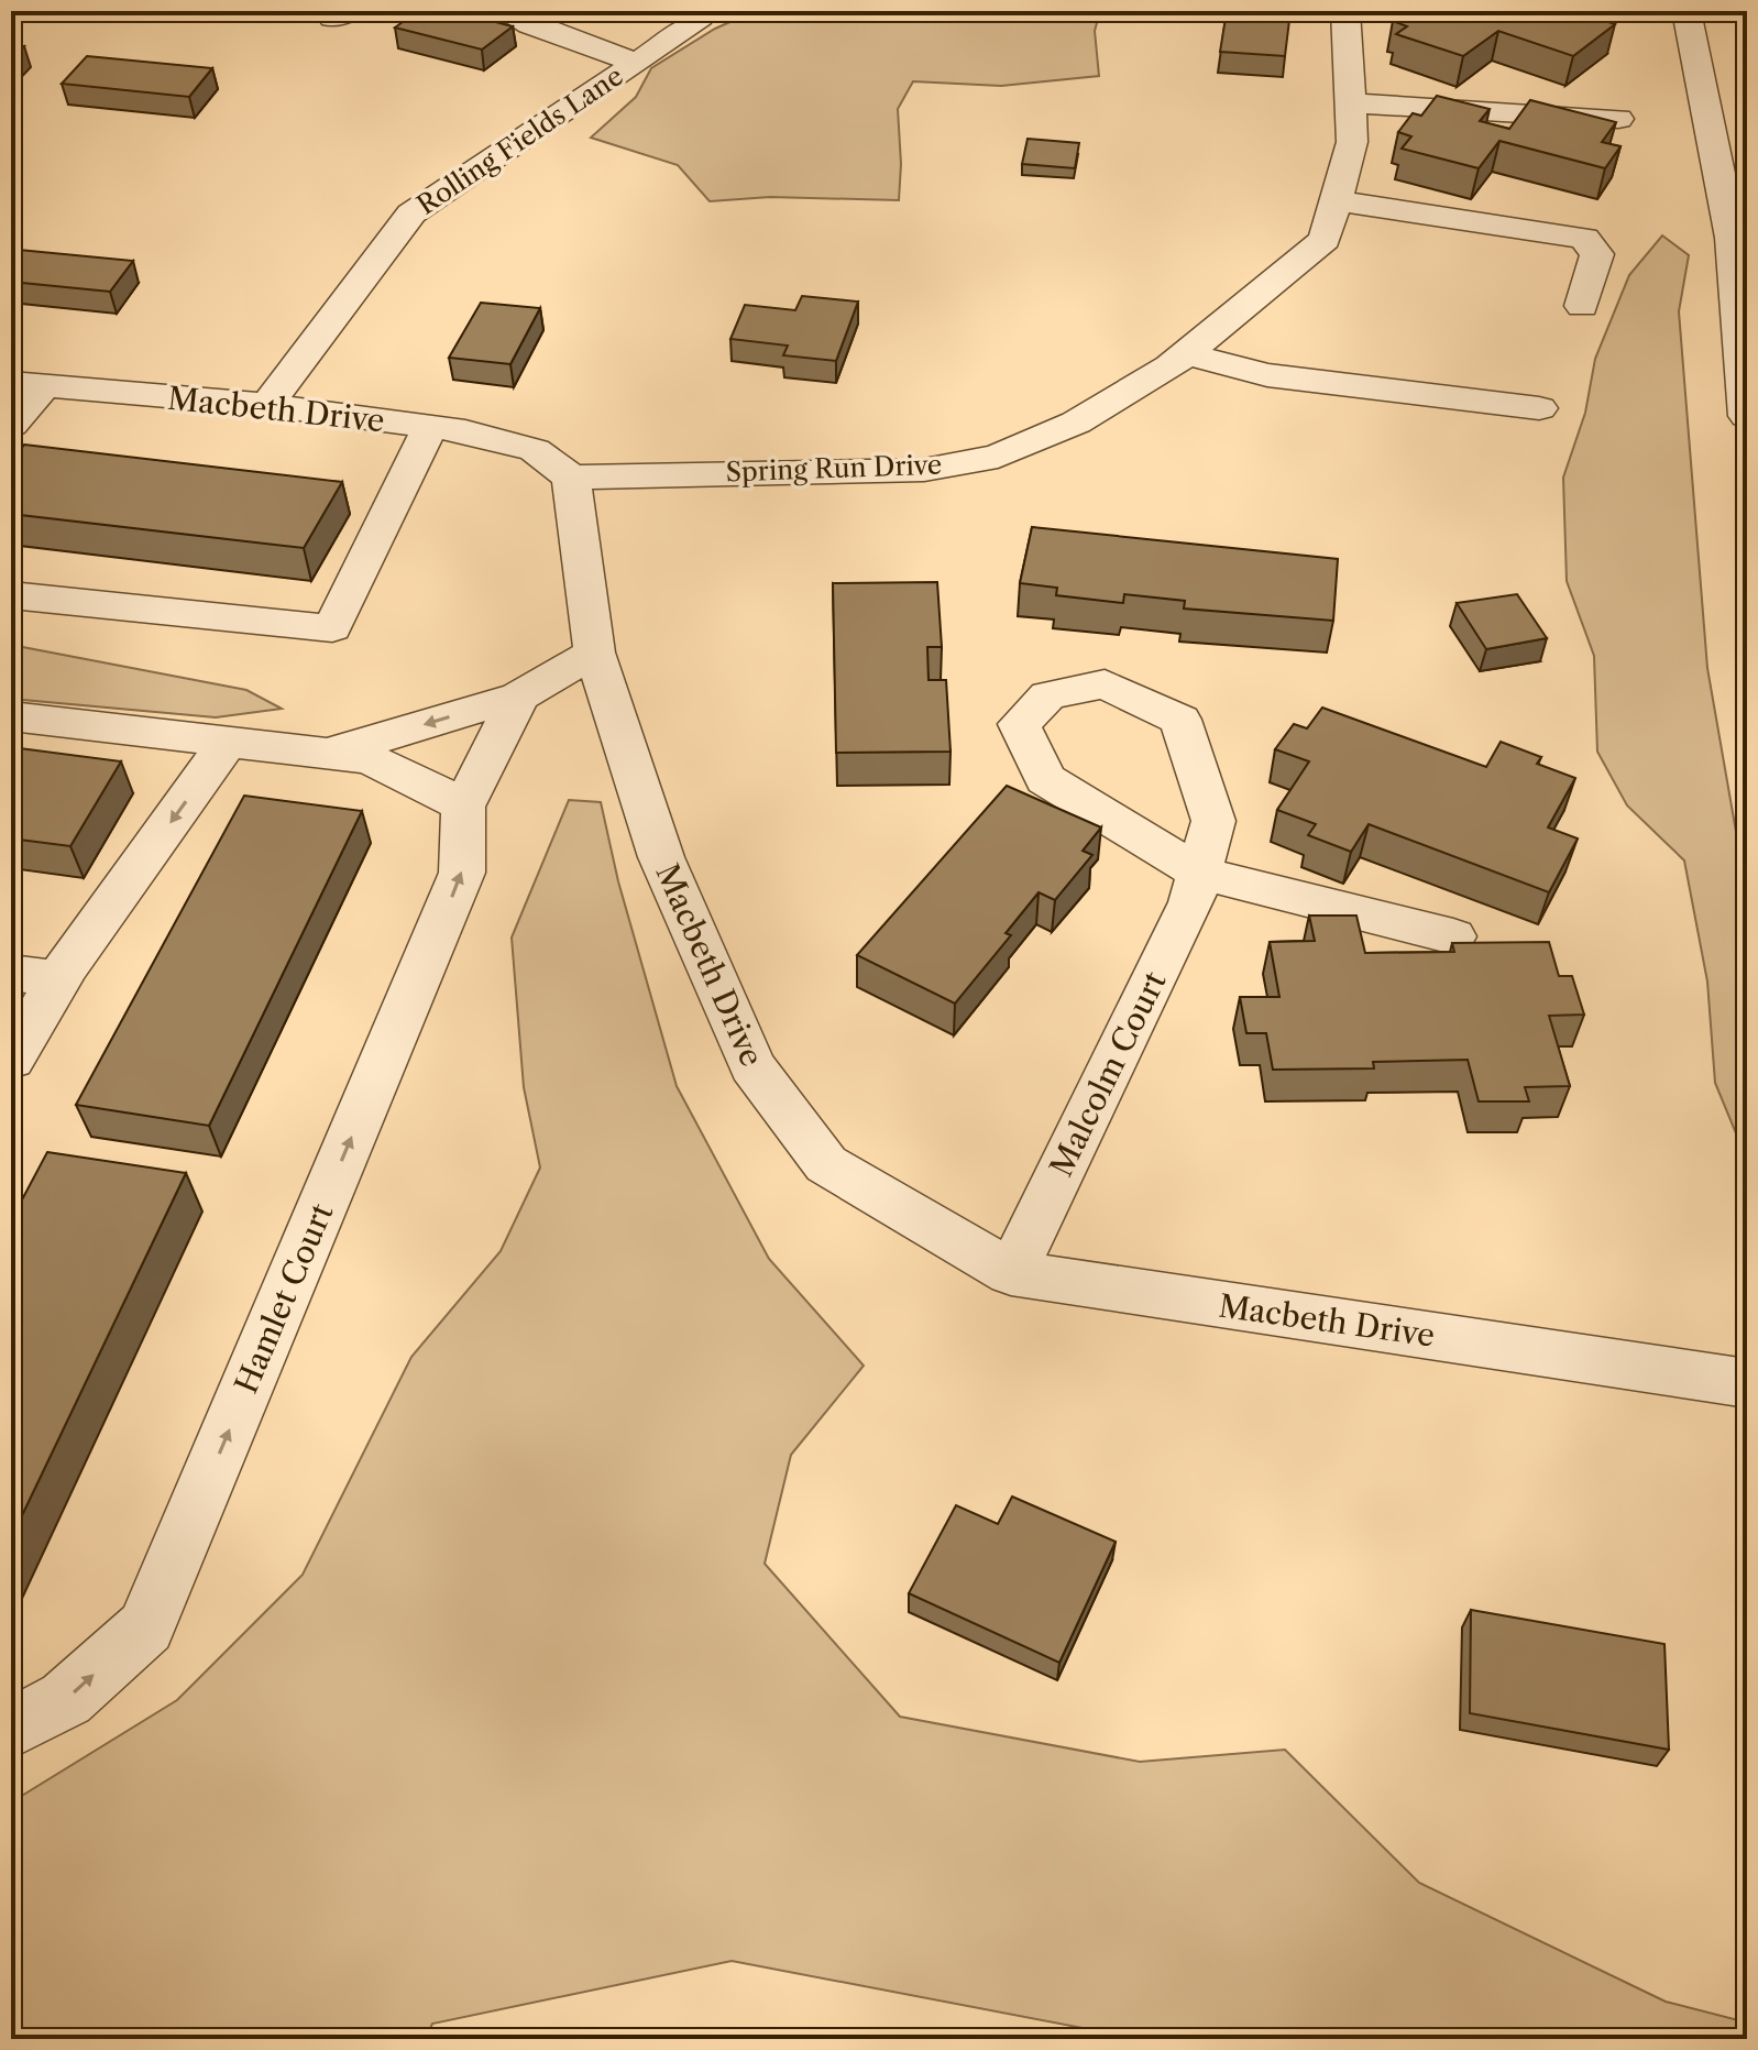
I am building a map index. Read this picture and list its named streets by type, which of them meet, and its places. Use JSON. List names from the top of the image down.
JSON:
{
  "streets": {
    "street": [
      "Rolling Fields Lane",
      "Macbeth Drive",
      "Spring Run Drive",
      "Malcolm Court",
      "Hamlet Court"
    ]
  },
  "crossings": [
    ["Rolling Fields Lane", "Macbeth Drive"],
    ["Macbeth Drive", "Spring Run Drive"],
    ["Macbeth Drive", "Malcolm Court"]
  ],
  "one_way": ["Hamlet Court"]
}
